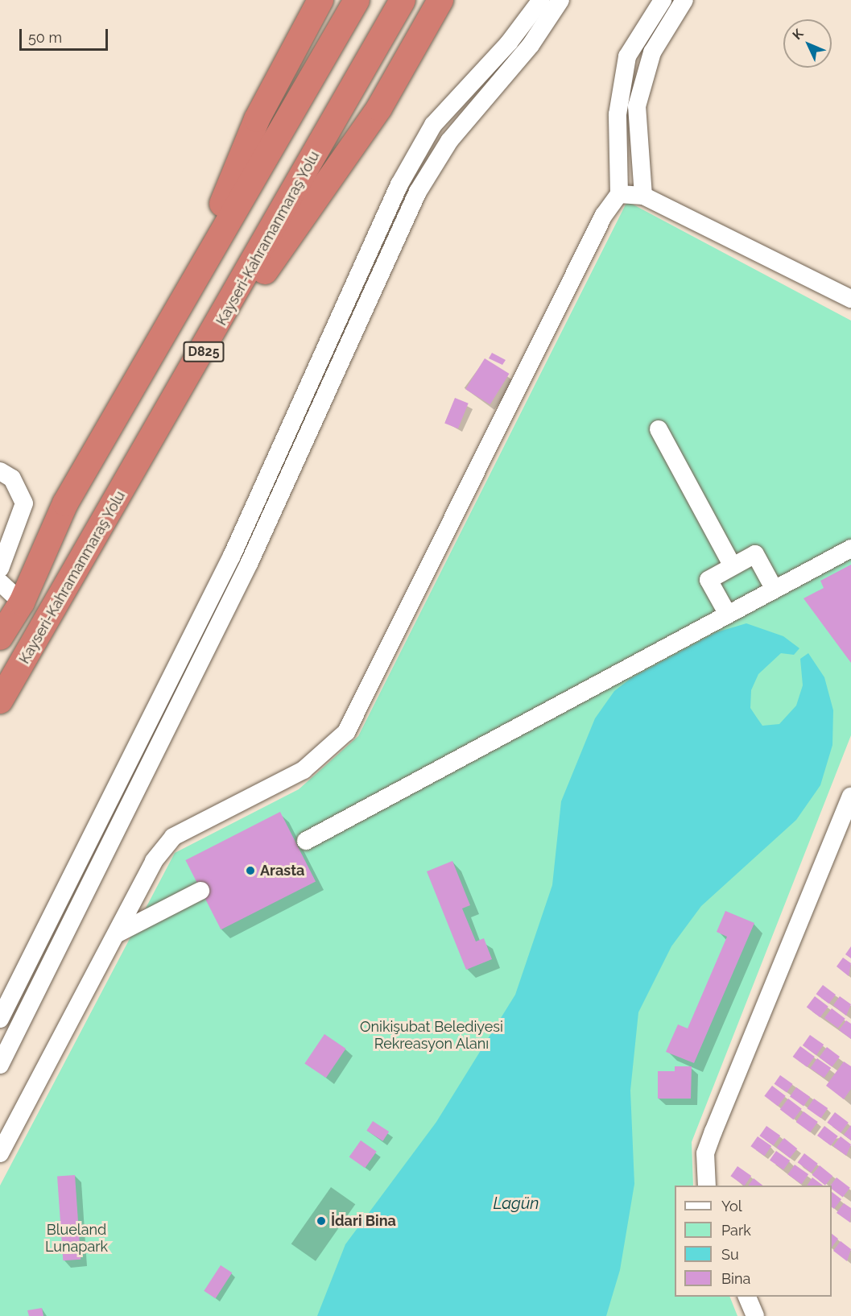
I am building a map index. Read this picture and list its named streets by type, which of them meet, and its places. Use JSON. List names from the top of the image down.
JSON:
{
  "streets": {
    "highway": ["Kayseri-Kahramanmaraş Yolu", "D825"]
  },
  "water": ["Lagün"],
  "parks": ["Onikişubat Belediyesi Rekreasyon Alanı", "Blueland Lunapark"],
  "places": ["Arasta", "İdari Bina"],
  "legend": [
    "Yol",
    "Park",
    "Su",
    "Bina"
  ],
  "scale_bar": "50 m",
  "north": "top left"
}
